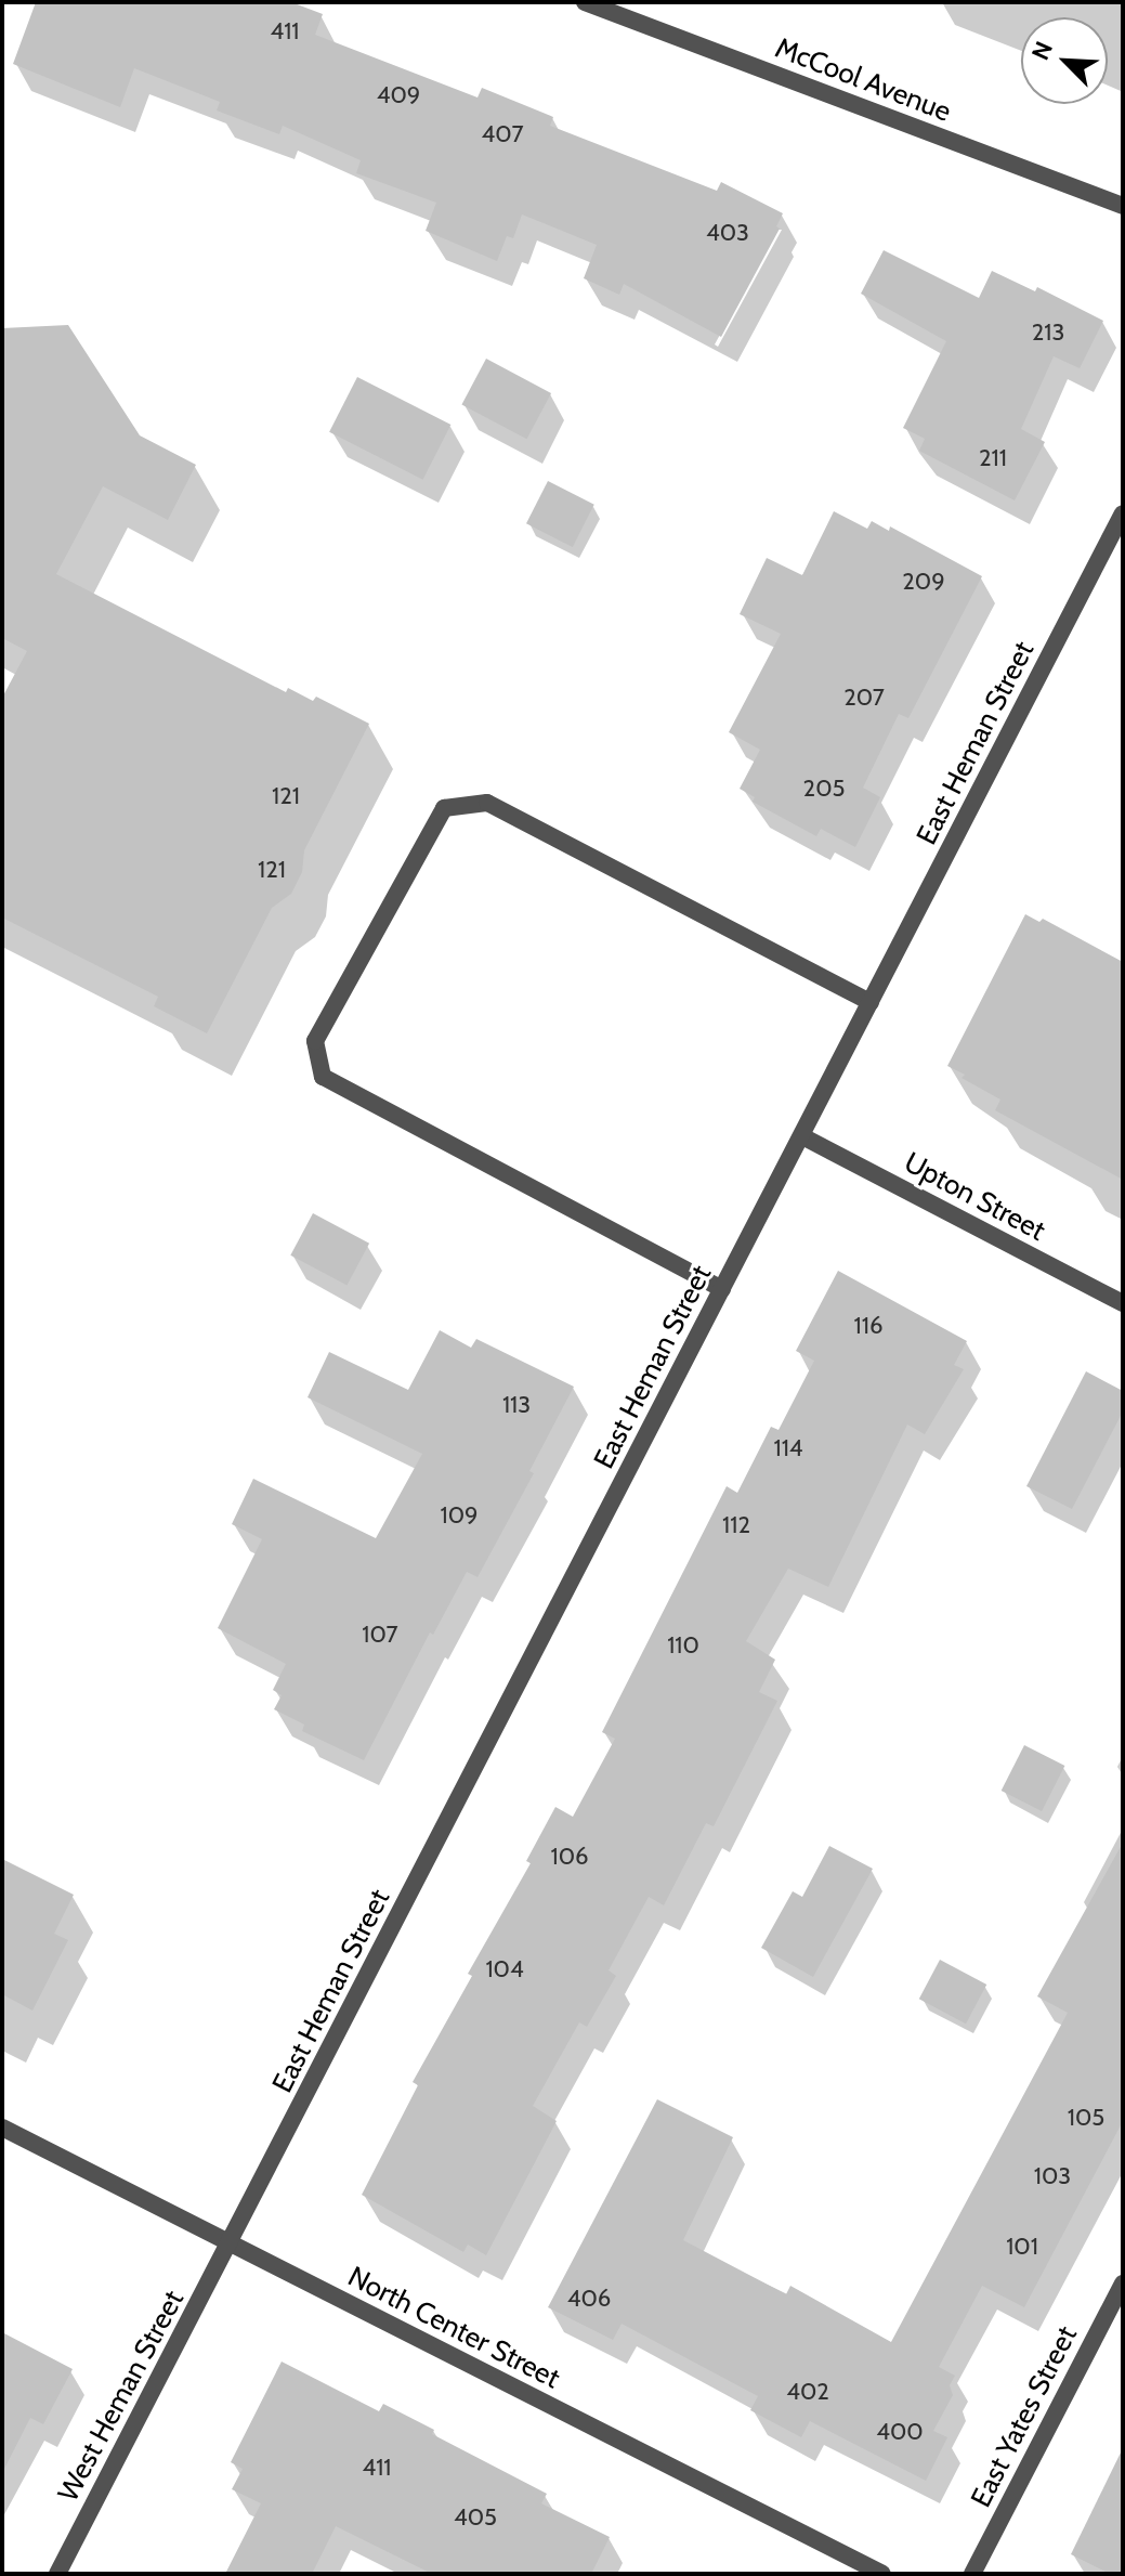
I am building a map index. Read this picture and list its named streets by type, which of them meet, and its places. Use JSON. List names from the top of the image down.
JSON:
{
  "streets": {
    "street": [
      "McCool Avenue",
      "East Heman Street",
      "Upton Street",
      "North Center Street",
      "West Heman Street",
      "East Yates Street"
    ]
  },
  "crossings": [
    ["East Heman Street", "Upton Street"],
    ["East Heman Street", "North Center Street"],
    ["East Heman Street", "West Heman Street"],
    ["North Center Street", "West Heman Street"]
  ],
  "house_numbers": [
    "411",
    "409",
    "407",
    "403",
    "213",
    "211",
    "209",
    "207",
    "205",
    "121",
    "121",
    "116",
    "113",
    "114",
    "109",
    "112",
    "107",
    "110",
    "106",
    "104",
    "105",
    "103",
    "101",
    "406",
    "402",
    "400",
    "411",
    "405"
  ],
  "north": "top left"
}
